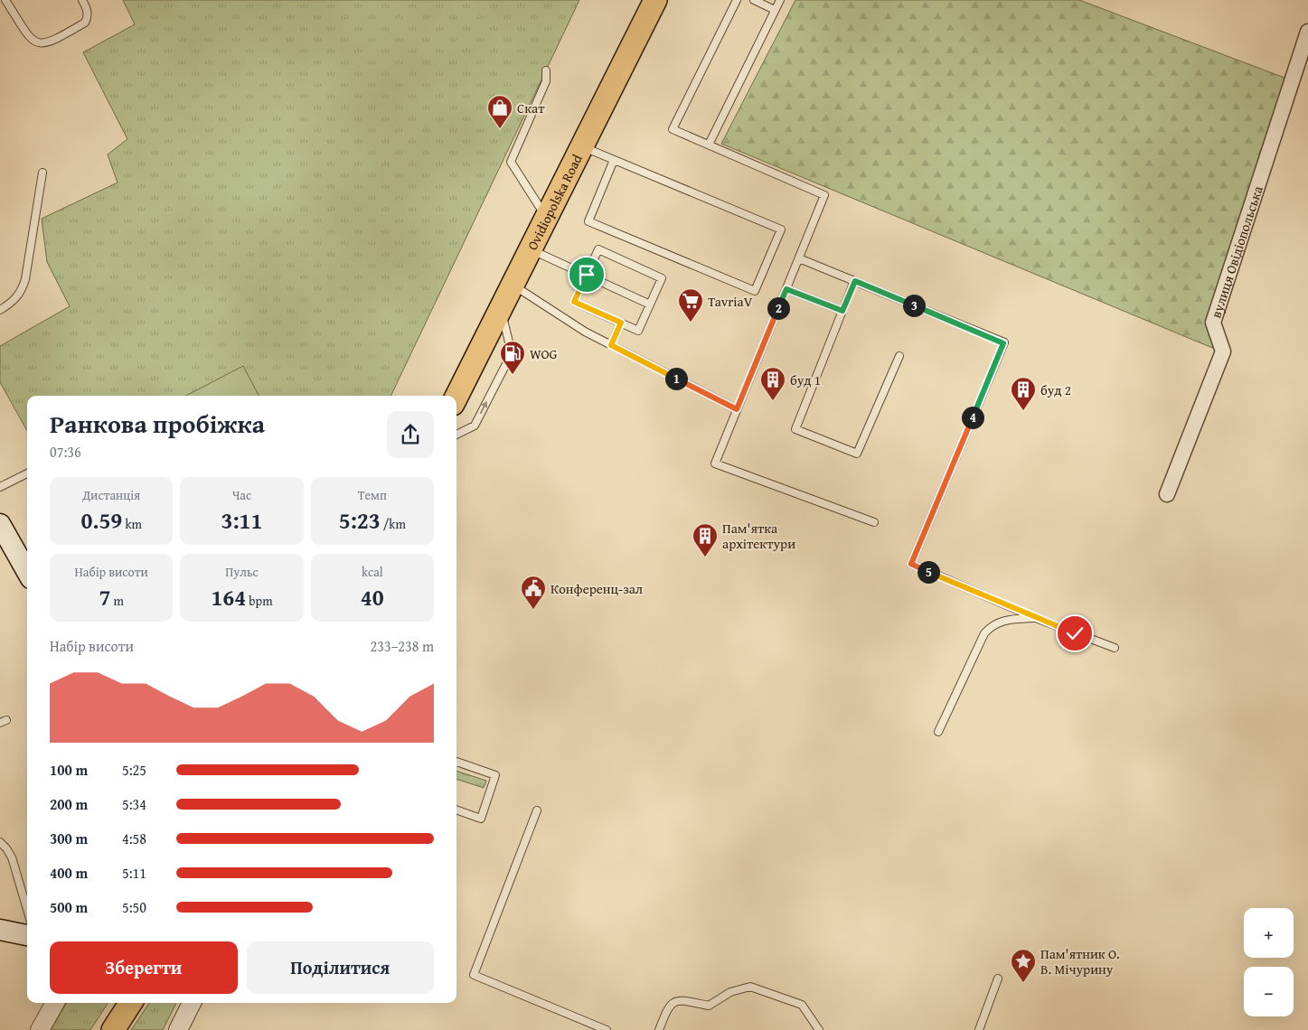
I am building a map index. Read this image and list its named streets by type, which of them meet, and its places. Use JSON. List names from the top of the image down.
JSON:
{
  "streets": {
    "main road": ["Ovidiopolska Road"],
    "street": ["вулиця Овідіопольська"]
  },
  "places": {
    "shop": ["Скат"],
    "supermarket": ["TavriaV"],
    "fuel station": ["WOG"],
    "building": ["буд 1", "буд 2", "Пам'ятка архітектури"],
    "public building": ["Конференц-зал"],
    "place": ["Пам'ятник О. В. Мічурину"]
  },
  "page": {
    "pins": [
      "3",
      "2",
      "1",
      "4",
      "5"
    ],
    "heading": ["Ранкова пробіжка", "07:36"],
    "stats": [
      ["Дистанція", "0.59 km"],
      ["Час", "3:11"],
      ["Темп", "5:23 /km"],
      ["Набір висоти", "7 m"],
      ["Пульс", "164 bpm"],
      ["kcal", "40"]
    ],
    "chart": ["Набір висоти", "233–238 m"],
    "list": [
      {
        "name": "100 m",
        "note": "5:25"
      },
      {
        "name": "200 m",
        "note": "5:34"
      },
      {
        "name": "300 m",
        "note": "4:58"
      },
      {
        "name": "400 m",
        "note": "5:11"
      },
      {
        "name": "500 m",
        "note": "5:50"
      }
    ],
    "map_buttons": ["+", "−"],
    "buttons": ["Зберегти", "Поділитися"]
  }
}
